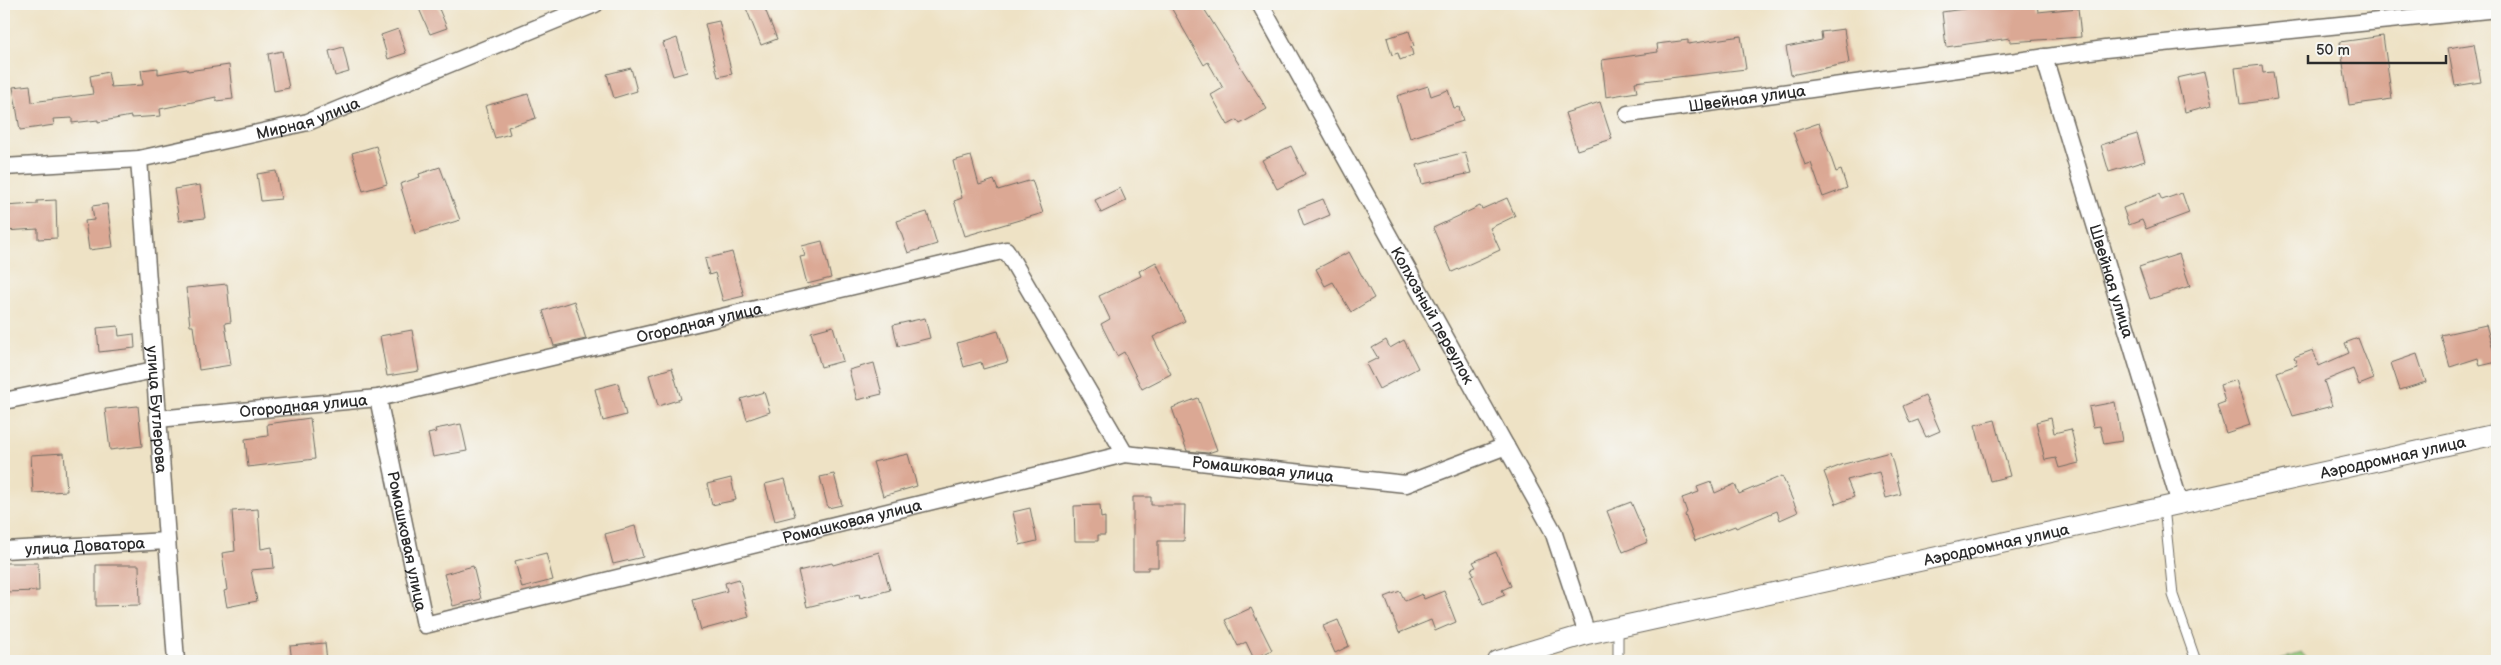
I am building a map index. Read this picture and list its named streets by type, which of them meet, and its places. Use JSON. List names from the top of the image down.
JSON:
{
  "streets": {
    "street": [
      "Швейная улица",
      "Мирная улица",
      "Колхозный переулок",
      "Огородная улица",
      "улица Бутлерова",
      "Аэродромная улица",
      "Ромашковая улица",
      "улица Доватора"
    ]
  },
  "crossings": [
    ["Швейная улица", "Аэродромная улица"],
    ["Мирная улица", "улица Бутлерова"],
    ["Колхозный переулок", "Аэродромная улица"],
    ["Колхозный переулок", "Ромашковая улица"],
    ["Огородная улица", "улица Бутлерова"],
    ["Огородная улица", "Ромашковая улица"],
    ["улица Бутлерова", "улица Доватора"]
  ],
  "scale_bar": "50 m"
}
